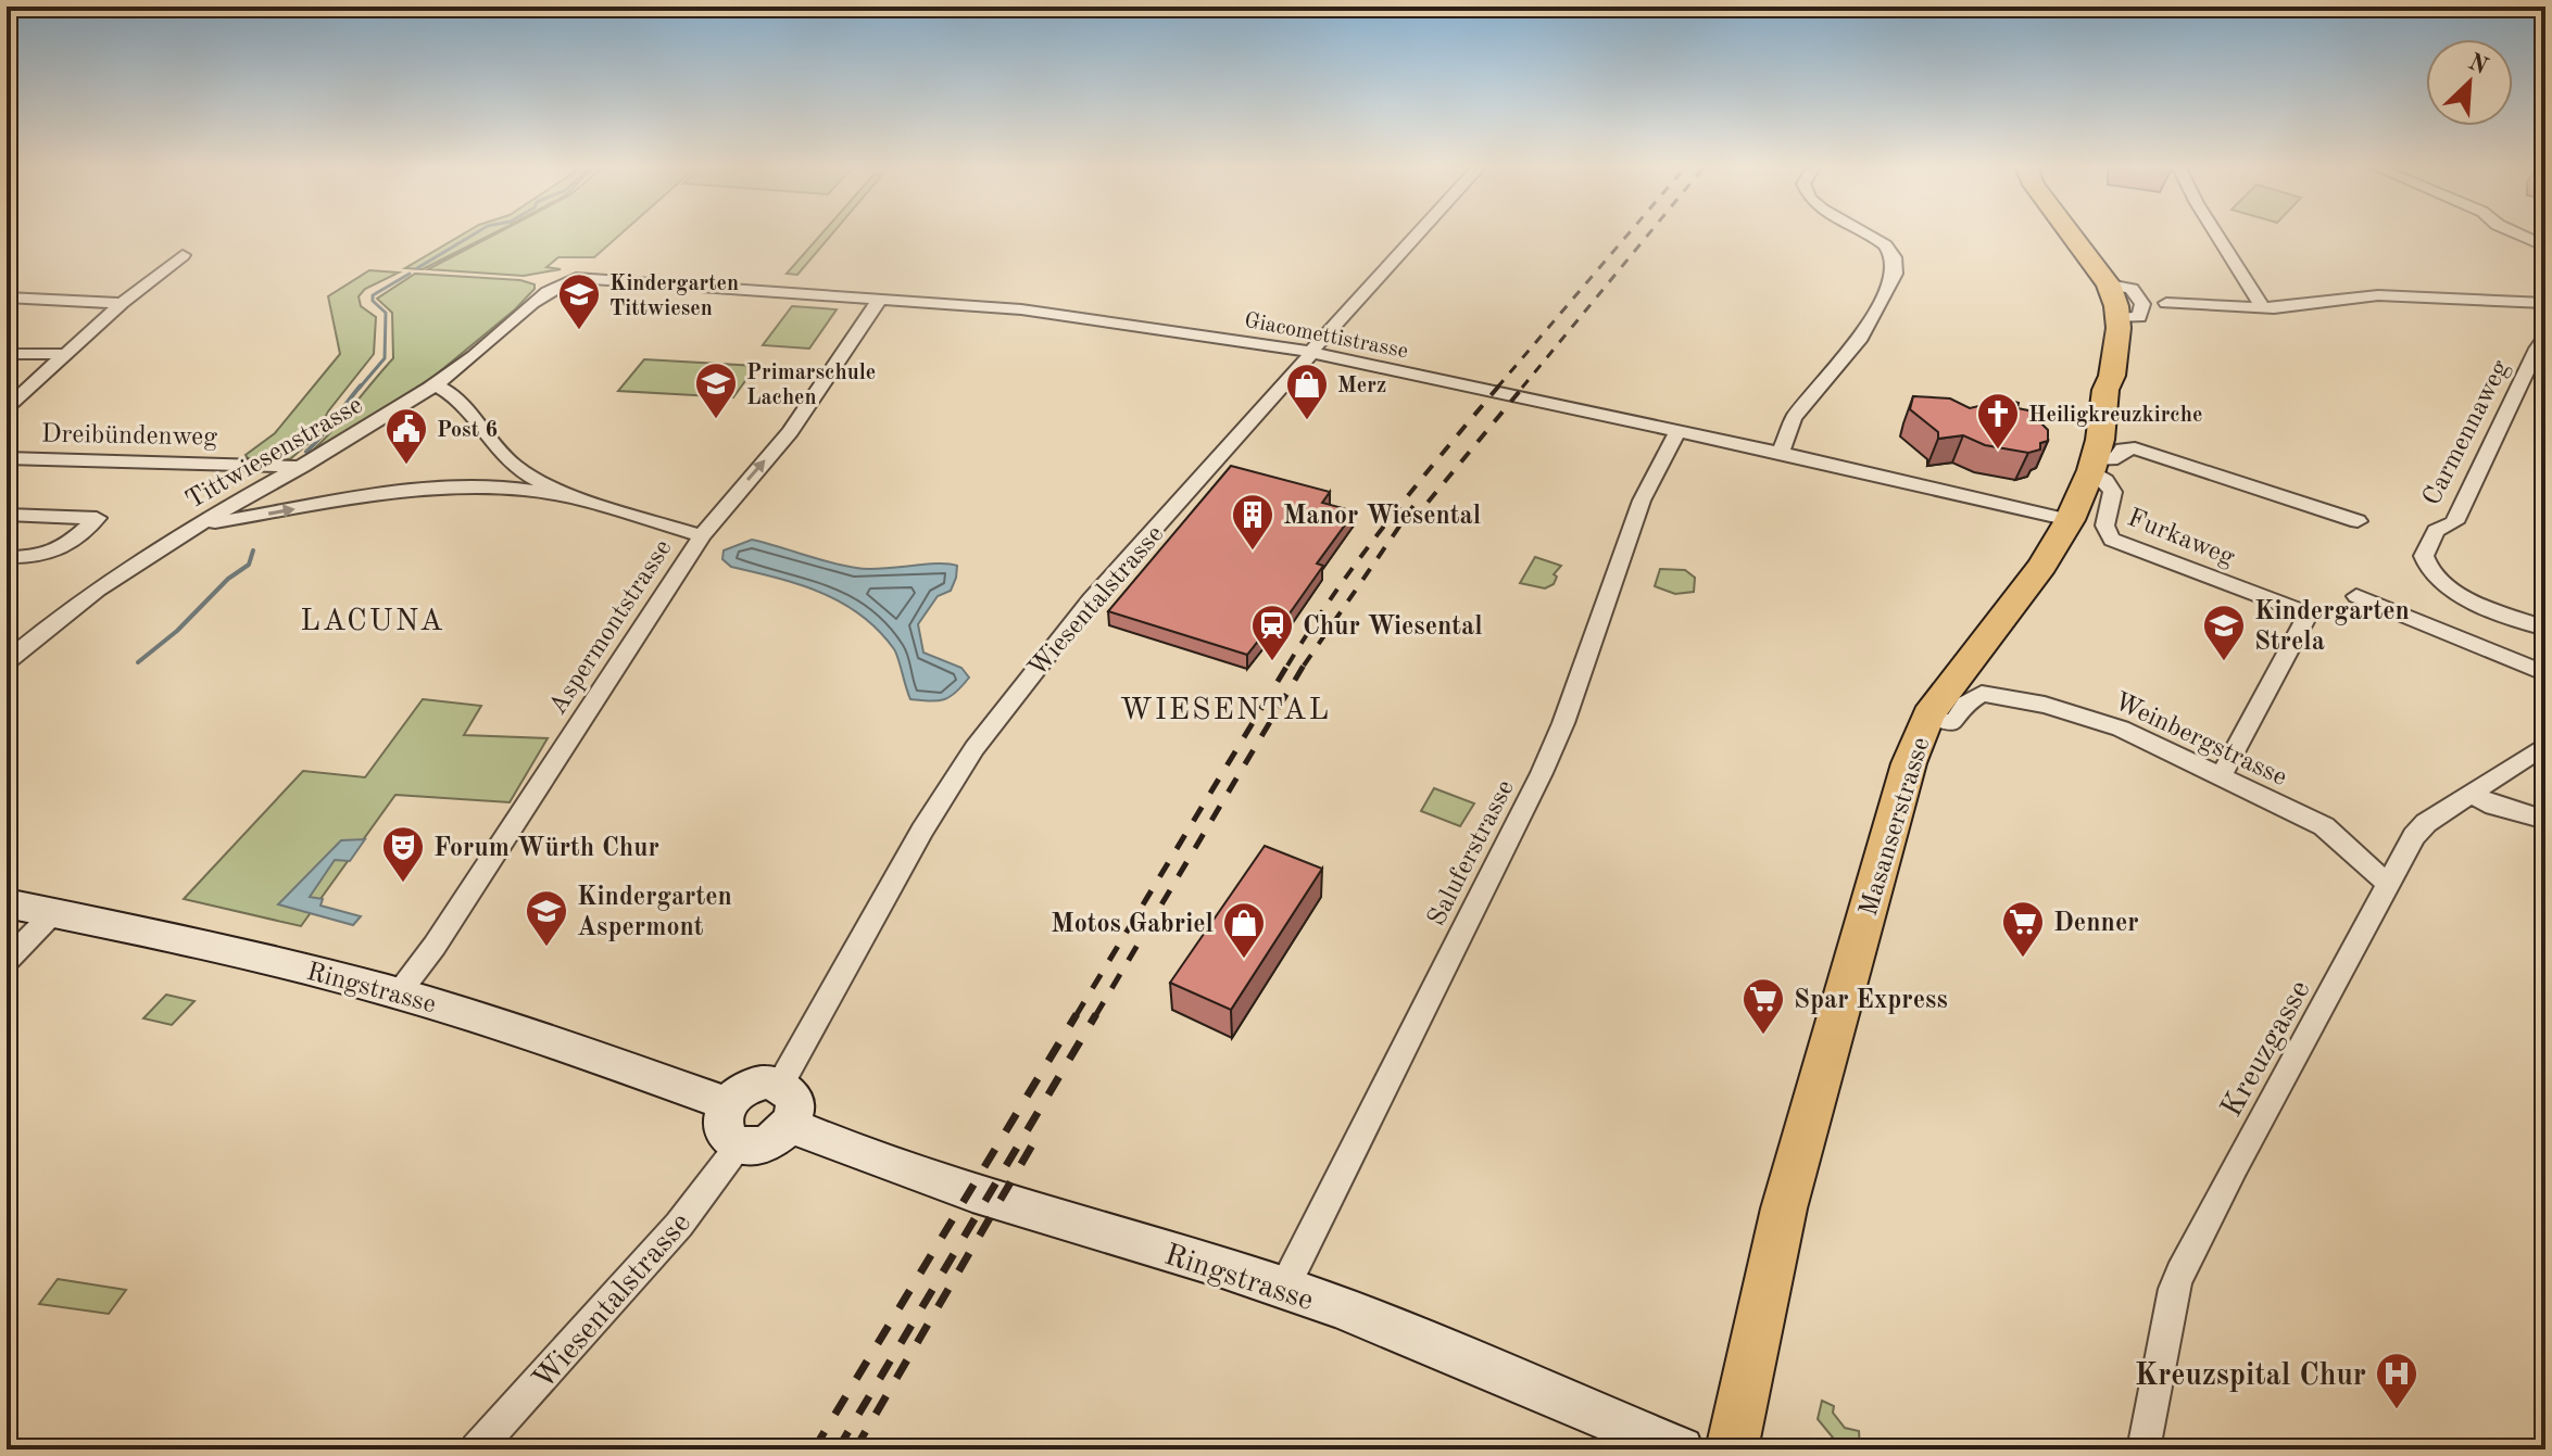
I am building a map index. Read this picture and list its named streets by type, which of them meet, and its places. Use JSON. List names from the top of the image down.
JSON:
{
  "streets": {
    "main road": ["Masanserstrasse", "Ringstrasse"],
    "street": [
      "Giacomettistrasse",
      "Carmennaweg",
      "Dreibündenweg",
      "Tittwiesenstrasse",
      "Furkaweg",
      "Wiesentalstrasse",
      "Aspermontstrasse",
      "Weinbergstrasse",
      "Saluferstrasse",
      "Kreuzgasse"
    ]
  },
  "crossings": [
    ["Giacomettistrasse", "Tittwiesenstrasse"],
    ["Giacomettistrasse", "Wiesentalstrasse"],
    ["Giacomettistrasse", "Aspermontstrasse"],
    ["Giacomettistrasse", "Masanserstrasse"],
    ["Giacomettistrasse", "Saluferstrasse"],
    ["Dreibündenweg", "Tittwiesenstrasse"],
    ["Furkaweg", "Weinbergstrasse"],
    ["Furkaweg", "Masanserstrasse"],
    ["Wiesentalstrasse", "Ringstrasse"],
    ["Aspermontstrasse", "Ringstrasse"],
    ["Weinbergstrasse", "Masanserstrasse"],
    ["Weinbergstrasse", "Kreuzgasse"],
    ["Saluferstrasse", "Ringstrasse"]
  ],
  "one_way": ["Aspermontstrasse"],
  "districts": ["LACUNA", "WIESENTAL"],
  "places": {
    "school or university": [
      "Kindergarten Tittwiesen",
      "Primarschule Lachen",
      "Kindergarten Strela",
      "Kindergarten Aspermont"
    ],
    "shop": ["Merz", "Motos Gabriel"],
    "church": ["Heiligkreuzkirche"],
    "public building": ["Post 6"],
    "building": ["Manor Wiesental"],
    "station": ["Chur Wiesental"],
    "theatre": ["Forum Würth Chur"],
    "supermarket": ["Denner", "Spar Express"],
    "hospital": ["Kreuzspital Chur"]
  },
  "north": "top right"
}
